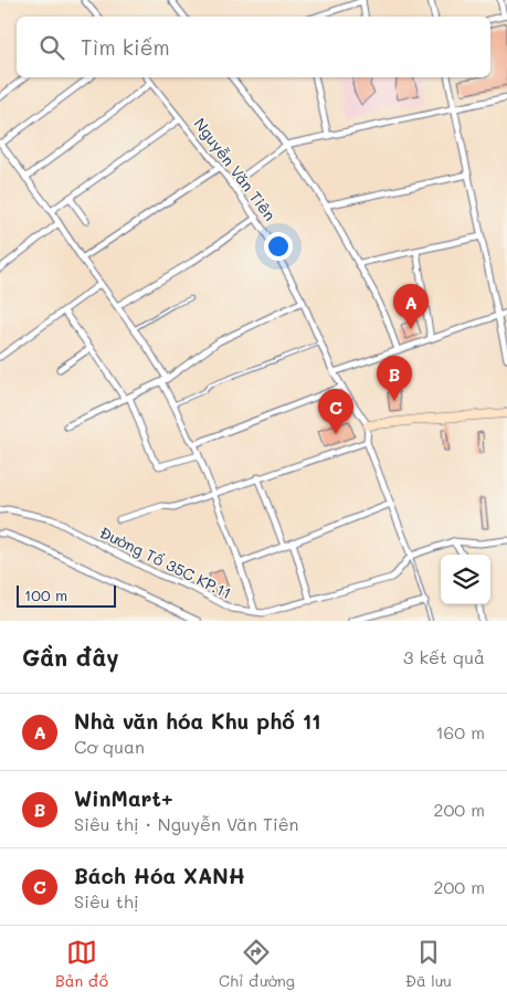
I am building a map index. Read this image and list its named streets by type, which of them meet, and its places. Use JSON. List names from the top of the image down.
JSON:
{
  "streets": {
    "street": ["Nguyễn Văn Tiên", "Đường Tổ 35C KP.11"]
  },
  "scale_bar": "100 m",
  "page": {
    "search": "Tìm kiếm",
    "pins": ["A", "B", "C"],
    "scale": "100 m",
    "heading": ["Gần đây", "3 kết quả"],
    "list": [
      {
        "mark": "A",
        "name": "Nhà văn hóa Khu phố 11",
        "note": "Cơ quan",
        "value": "160 m"
      },
      {
        "mark": "B",
        "name": "WinMart+",
        "note": "Siêu thị · Nguyễn Văn Tiên",
        "value": "200 m"
      },
      {
        "mark": "C",
        "name": "Bách Hóa XANH",
        "note": "Siêu thị",
        "value": "200 m"
      }
    ],
    "nav": ["Bản đồ", "Chỉ đường", "Đã lưu"]
  }
}
